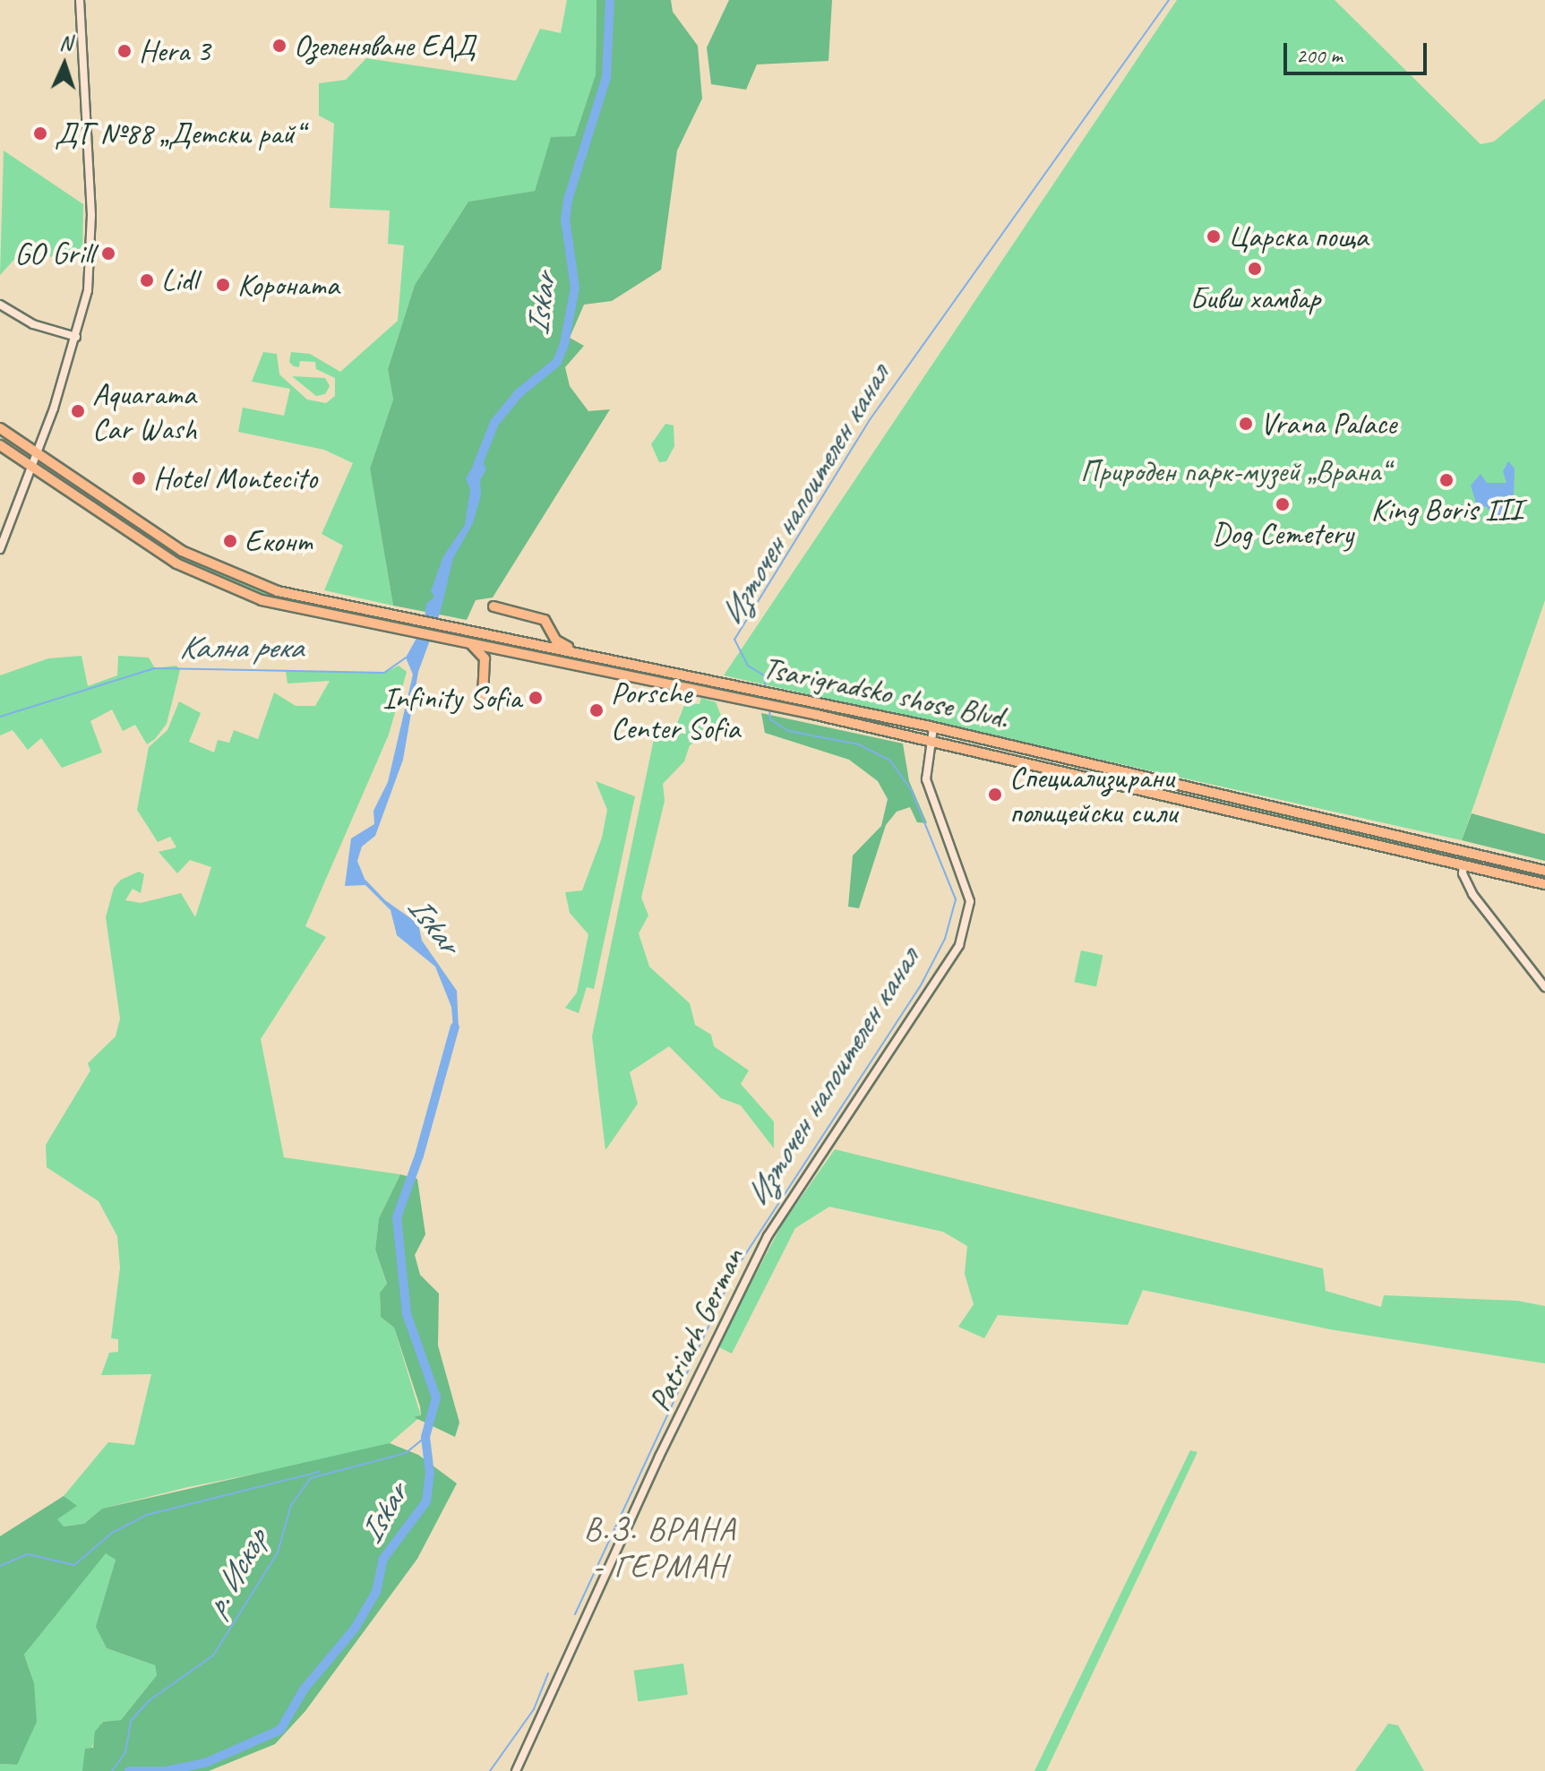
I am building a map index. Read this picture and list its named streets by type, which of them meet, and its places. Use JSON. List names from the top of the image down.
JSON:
{
  "streets": {
    "highway": ["Tsarigradsko shose Blvd."],
    "street": ["Patriarh German"]
  },
  "crossings": [
    ["Tsarigradsko shose Blvd.", "Patriarh German"]
  ],
  "districts": ["В.З. ВРАНА - ГЕРМАН"],
  "water": [
    "Iskar",
    "Източен напоителен канал",
    "Кална река",
    "р. Искър"
  ],
  "parks": ["Природен парк-музей „Врана“"],
  "places": [
    "Озеленяване ЕАД",
    "Hera 3",
    "ДГ №88 „Детски рай“",
    "Царска поща",
    "GO Grill",
    "Бивш хамбар",
    "Lidl",
    "Короната",
    "Aquarama Car Wash",
    "Vrana Palace",
    "Hotel Montecito",
    "King Boris III",
    "Dog Cemetery",
    "Еконт",
    "Infinity Sofia",
    "Porsche Center Sofia",
    "Специализирани полицейски сили"
  ],
  "scale_bar": "200 m",
  "north": "top"
}
